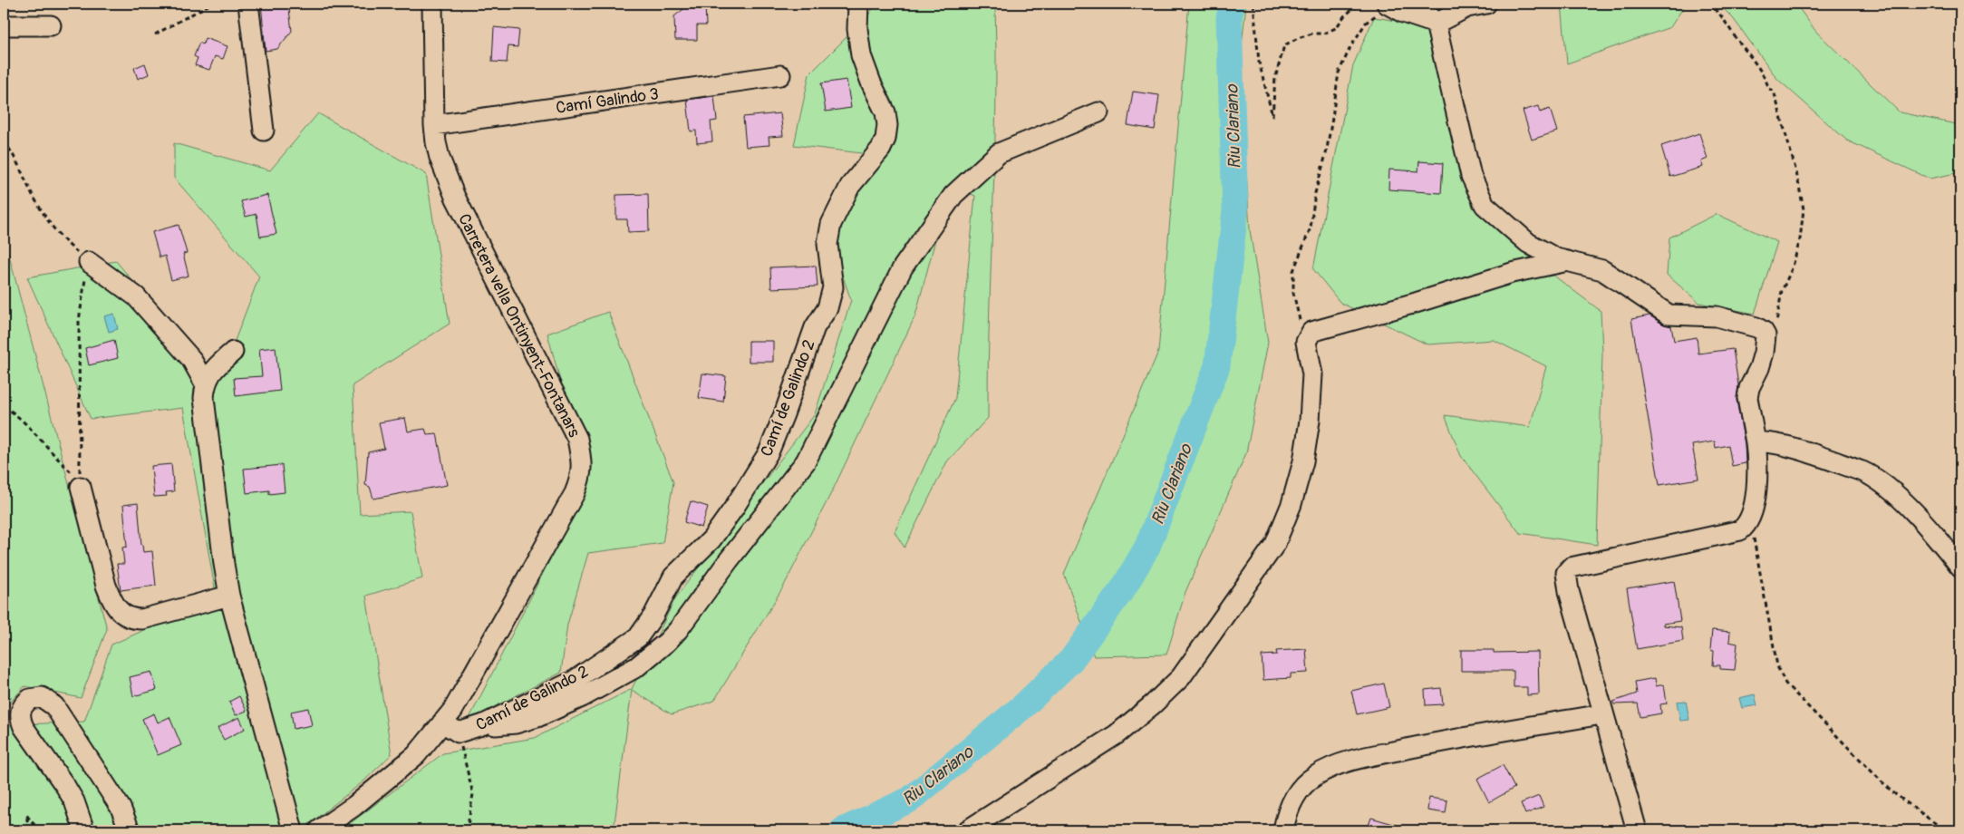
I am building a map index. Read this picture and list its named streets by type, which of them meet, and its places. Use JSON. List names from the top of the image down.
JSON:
{
  "streets": {
    "street": ["Camí Galindo 3", "Carretera vella Ontinyent-Fontanars", "Camí de Galindo 2"]
  },
  "crossings": [
    ["Camí Galindo 3", "Carretera vella Ontinyent-Fontanars"],
    ["Carretera vella Ontinyent-Fontanars", "Camí de Galindo 2"]
  ],
  "water": ["Riu Clariano"]
}
